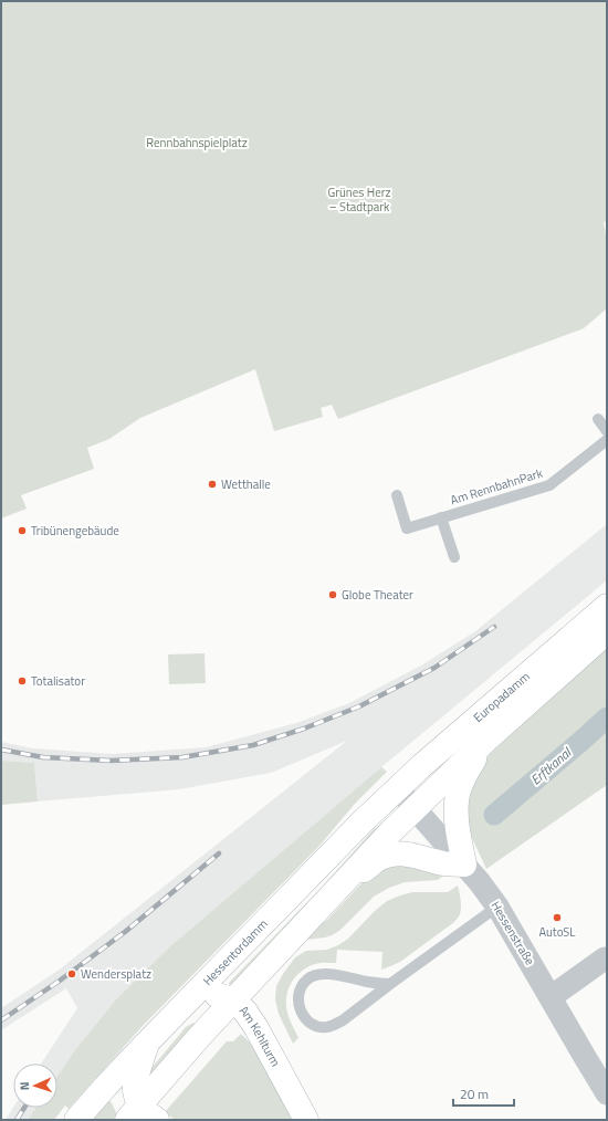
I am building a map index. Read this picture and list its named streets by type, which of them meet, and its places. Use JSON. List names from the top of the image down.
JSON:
{
  "streets": {
    "main road": ["Europadamm", "Hessentordamm", "Am Kehlturm"],
    "street": ["Hessenstraße"],
    "lane": ["Am RennbahnPark"]
  },
  "crossings": [
    ["Europadamm", "Hessenstraße"],
    ["Europadamm", "Hessentordamm"],
    ["Hessenstraße", "Hessentordamm"],
    ["Hessentordamm", "Am Kehlturm"]
  ],
  "water": ["Erftkanal"],
  "parks": ["Rennbahnspielplatz", "Grünes Herz – Stadtpark"],
  "places": [
    "Wetthalle",
    "Tribünengebäude",
    "Globe Theater",
    "Totalisator",
    "AutoSL",
    "Wendersplatz"
  ],
  "scale_bar": "20 m",
  "north": "left"
}
